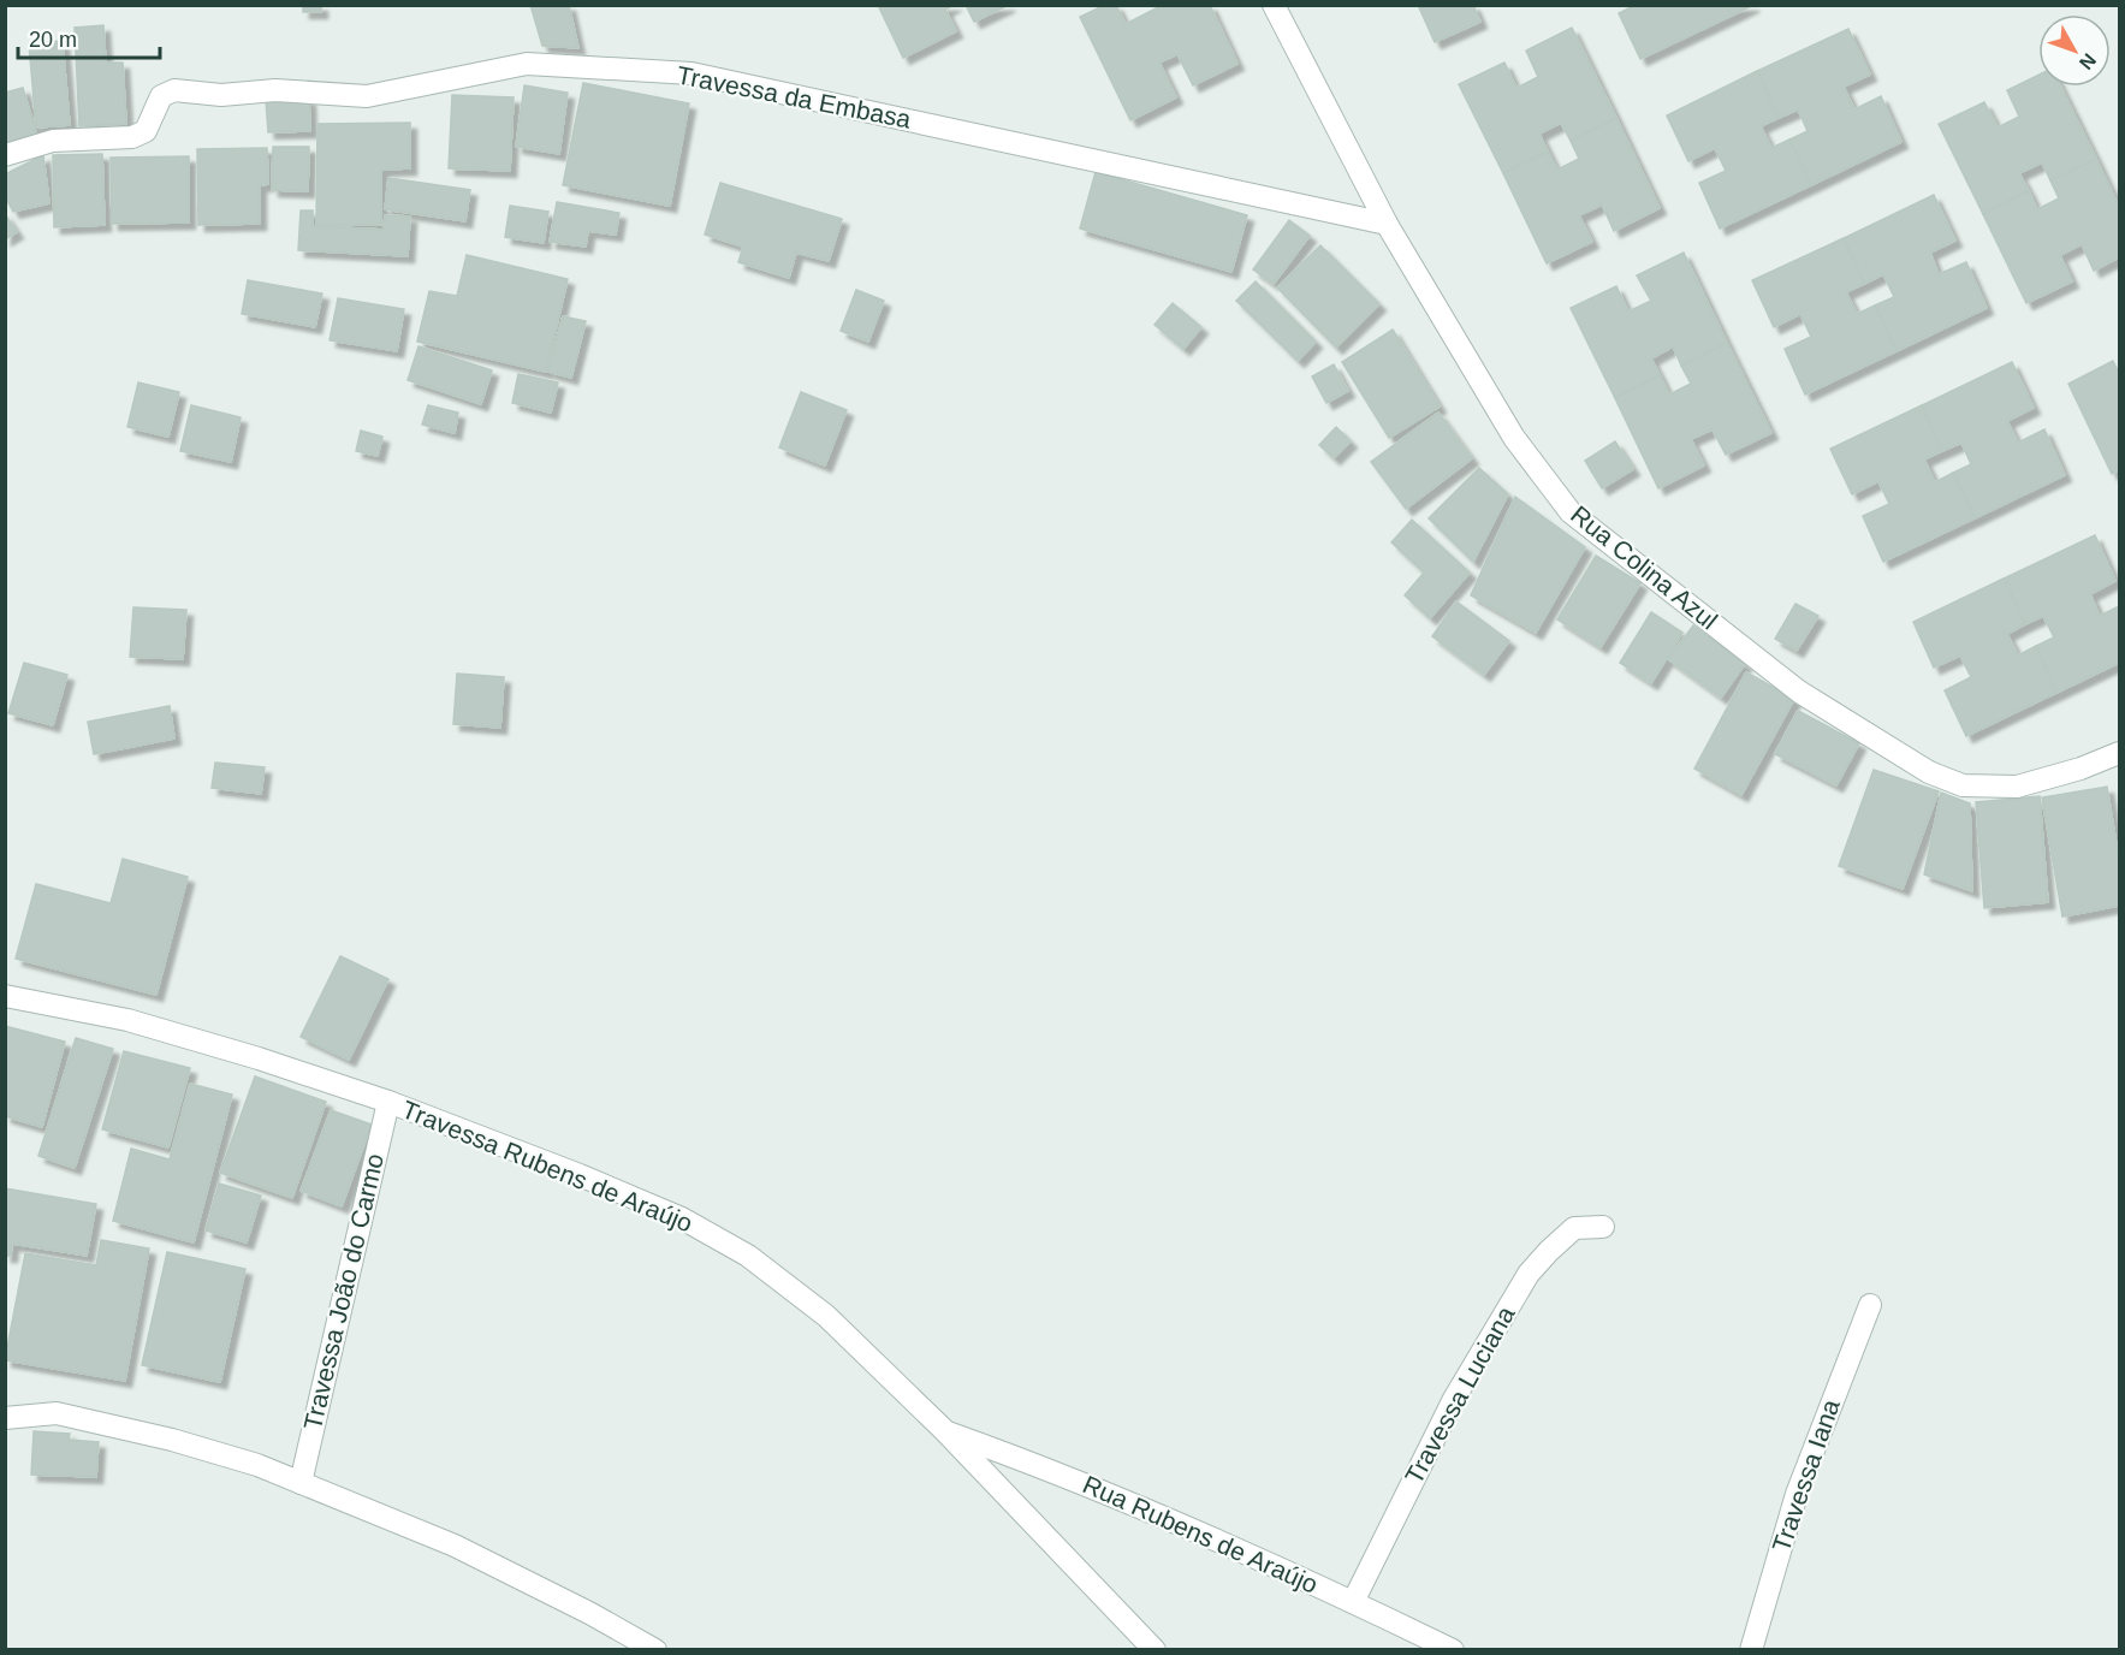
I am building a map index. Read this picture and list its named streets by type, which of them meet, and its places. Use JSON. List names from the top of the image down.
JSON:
{
  "streets": {
    "street": [
      "Travessa da Embasa",
      "Rua Colina Azul",
      "Travessa Rubens de Araújo",
      "Travessa João do Carmo",
      "Travessa Luciana",
      "Travessa Iana",
      "Rua Rubens de Araújo"
    ]
  },
  "crossings": [
    ["Travessa da Embasa", "Rua Colina Azul"],
    ["Travessa Rubens de Araújo", "Travessa João do Carmo"],
    ["Travessa Rubens de Araújo", "Rua Rubens de Araújo"],
    ["Travessa Luciana", "Rua Rubens de Araújo"]
  ],
  "scale_bar": "20 m",
  "north": "bottom right"
}
